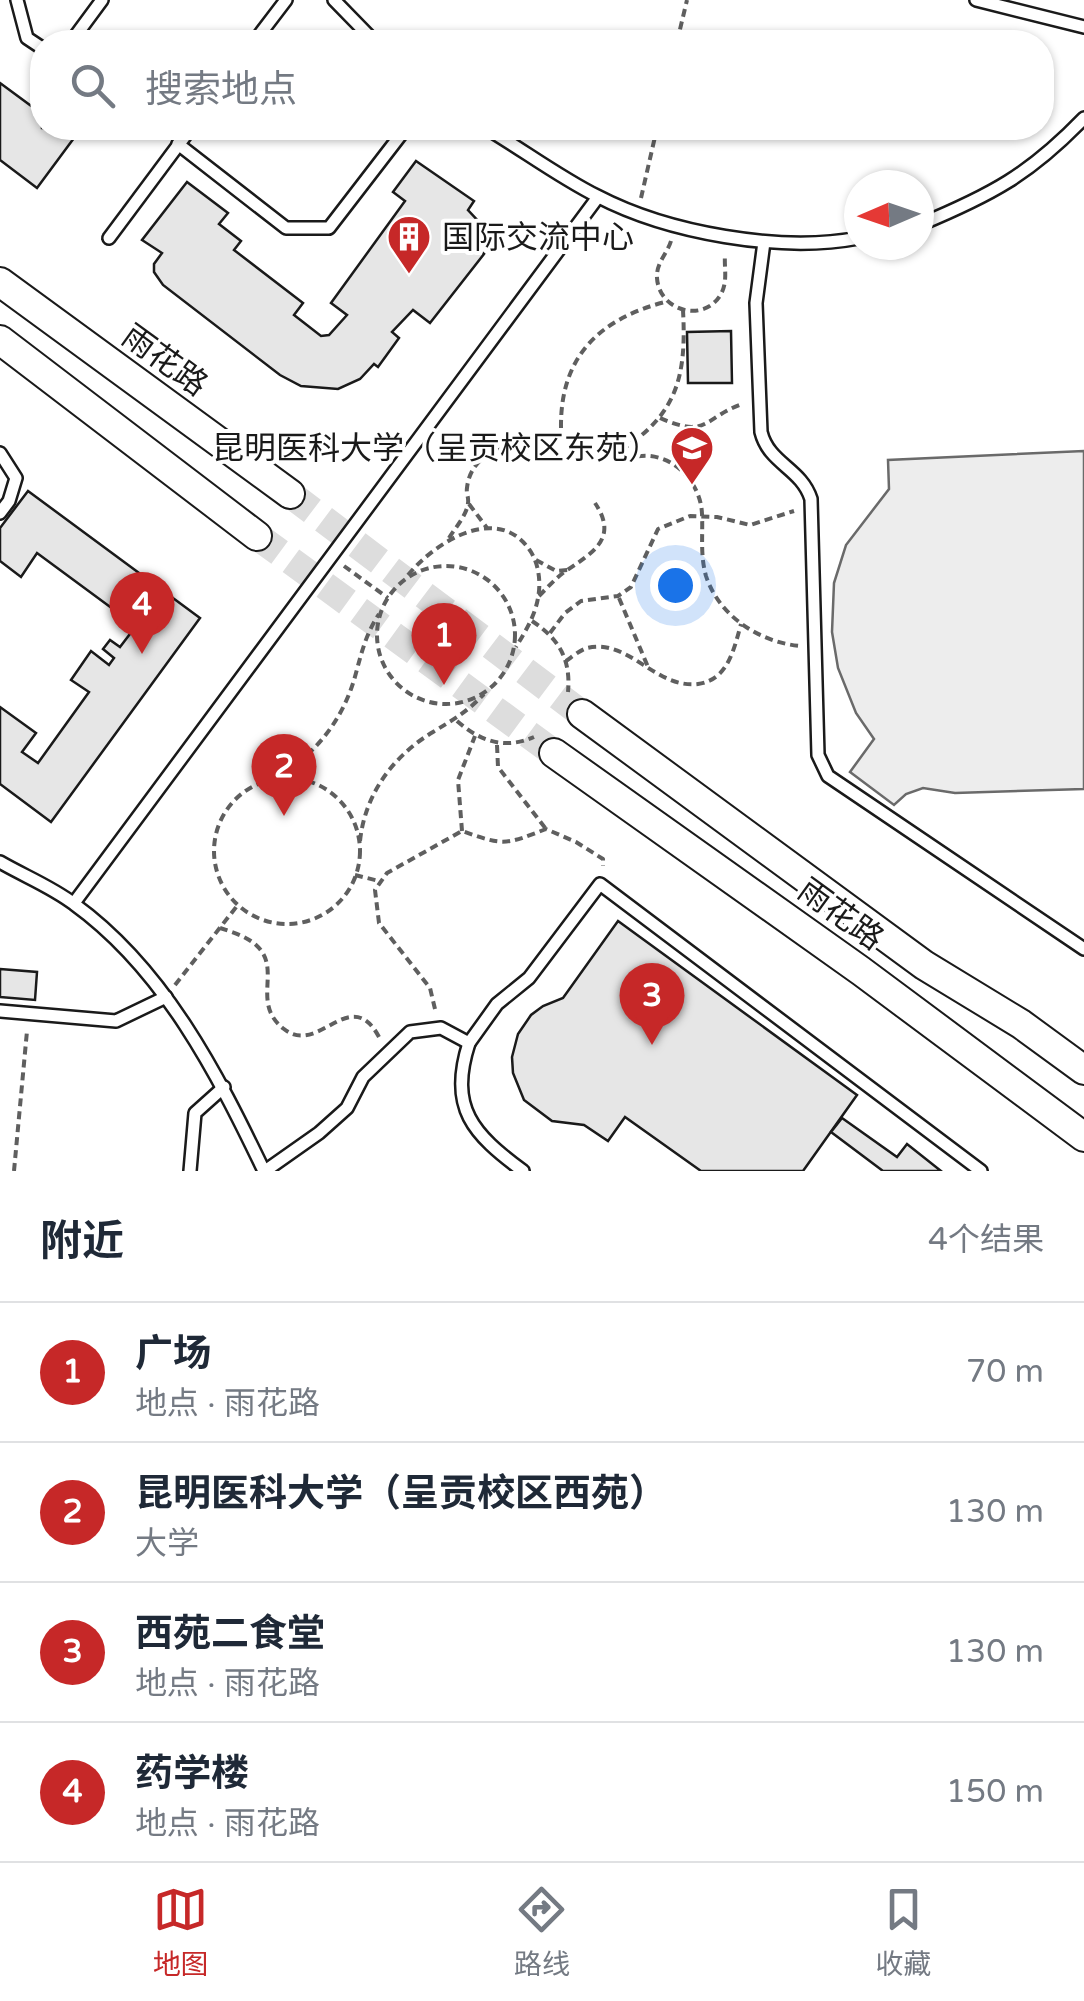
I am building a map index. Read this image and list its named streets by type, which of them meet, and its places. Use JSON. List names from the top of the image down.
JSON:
{
  "streets": {
    "street": ["雨花路"]
  },
  "places": {
    "building": ["国际交流中心"],
    "school or university": ["昆明医科大学（呈贡校区东苑）"]
  },
  "north": "left",
  "page": {
    "search": "搜索地点",
    "pins": [
      "4",
      "1",
      "2",
      "3"
    ],
    "heading": ["附近", "4个结果"],
    "list": [
      {
        "mark": "1",
        "name": "广场",
        "note": "地点 · 雨花路",
        "value": "70 m"
      },
      {
        "mark": "2",
        "name": "昆明医科大学（呈贡校区西苑）",
        "note": "大学",
        "value": "130 m"
      },
      {
        "mark": "3",
        "name": "西苑二食堂",
        "note": "地点 · 雨花路",
        "value": "130 m"
      },
      {
        "mark": "4",
        "name": "药学楼",
        "note": "地点 · 雨花路",
        "value": "150 m"
      }
    ],
    "nav": ["地图", "路线", "收藏"]
  }
}
